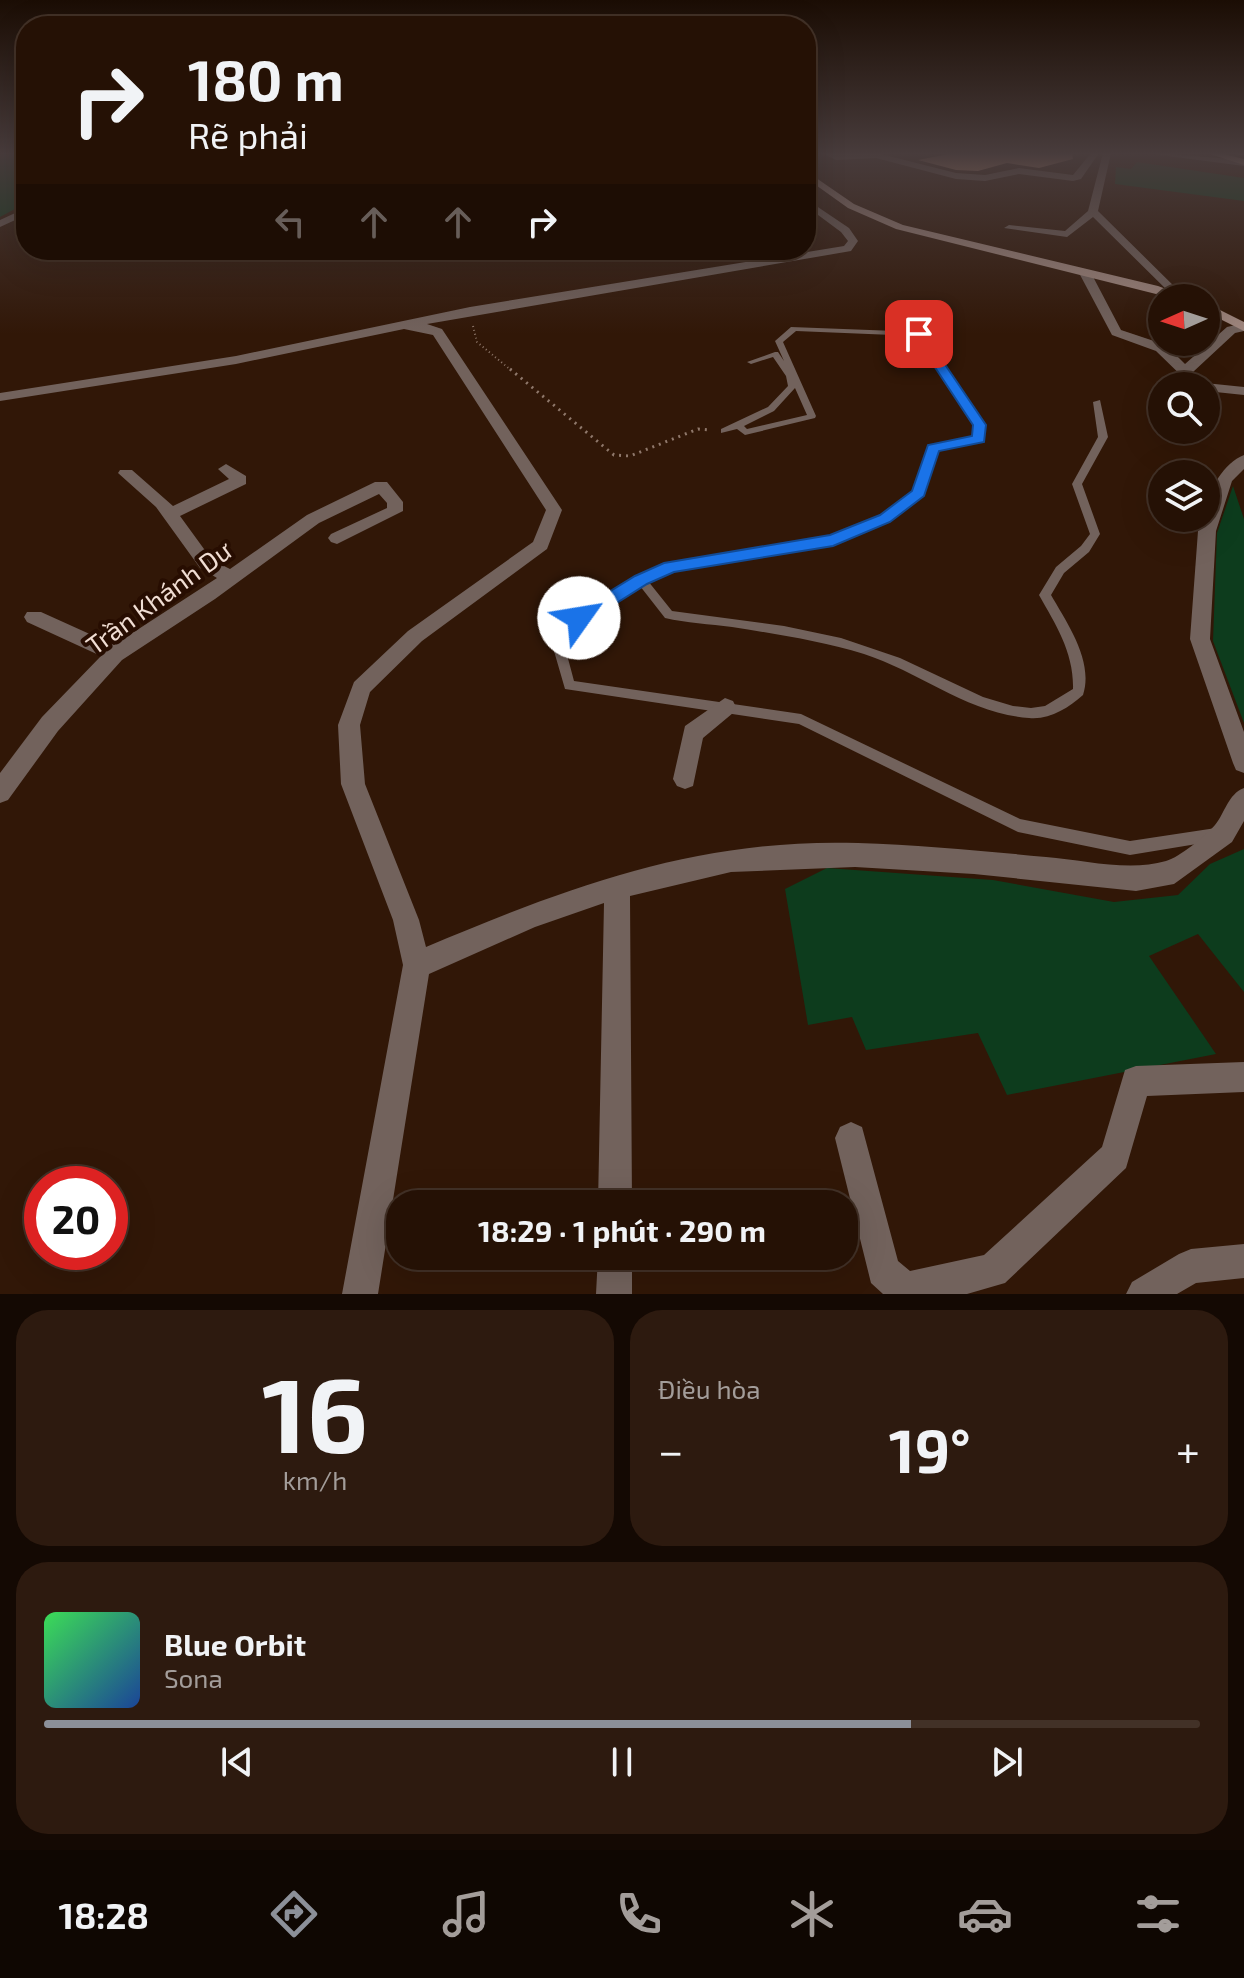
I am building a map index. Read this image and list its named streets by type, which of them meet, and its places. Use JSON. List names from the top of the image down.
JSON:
{
  "streets": {
    "street": ["Trần Khánh Dư"]
  },
  "north": "left",
  "page": {
    "turn": ["180 m", "Rẽ phải"],
    "limit": "20",
    "trip": "18:29 · 1 phút · 290 m",
    "tile": [
      ["16", "km/h"],
      "Điều hòa"
    ],
    "heat": ["−", "19°", "+"],
    "song": ["Blue Orbit", "Sona"],
    "tabs": "18:28"
  }
}
